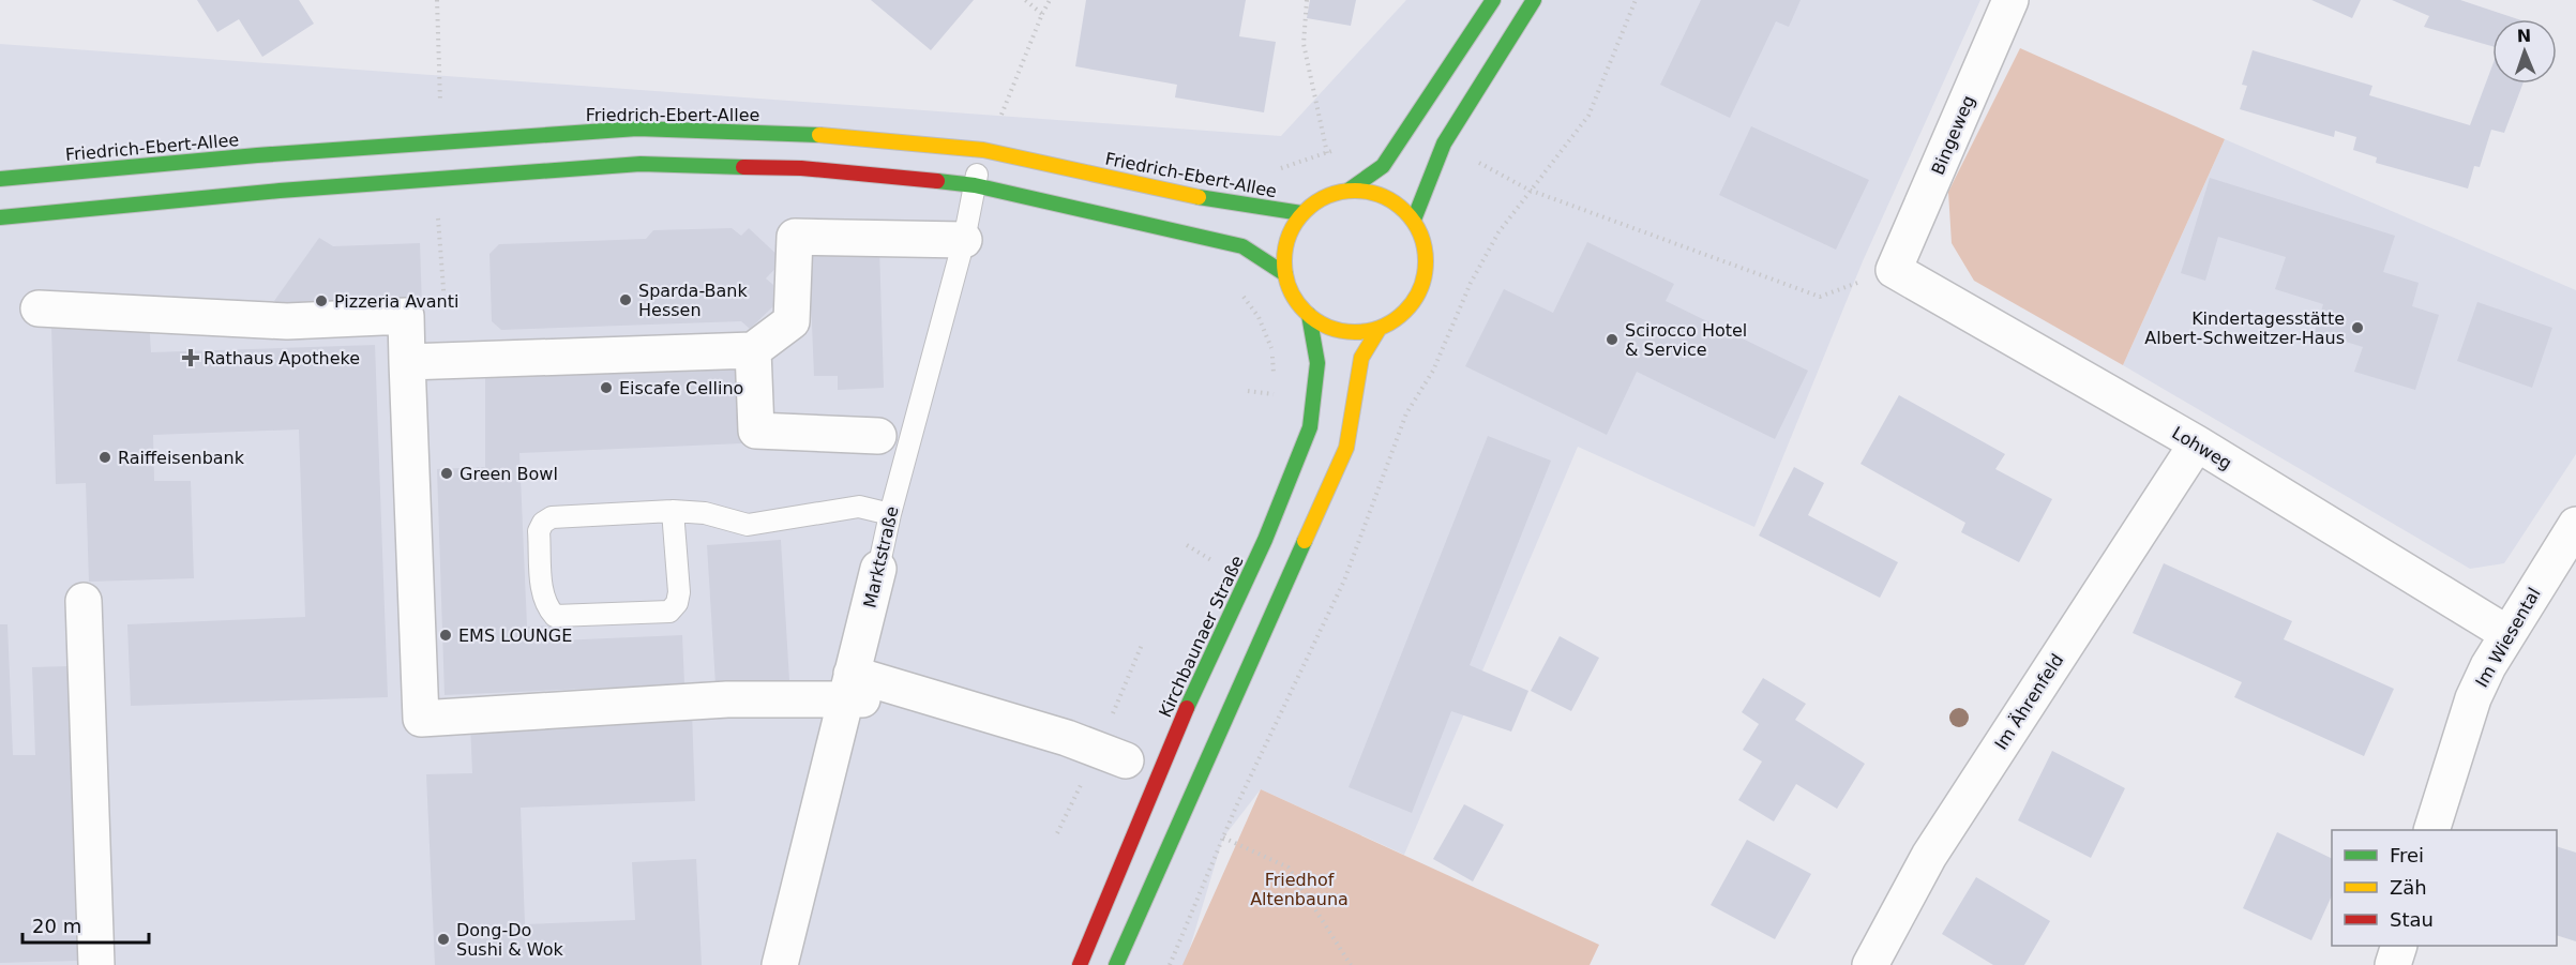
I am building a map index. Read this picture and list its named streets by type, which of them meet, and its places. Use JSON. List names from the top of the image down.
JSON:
{
  "streets": {
    "street": [
      "Friedrich-Ebert-Allee",
      "Bingeweg",
      "Lohweg",
      "Marktstraße",
      "Kirchbaunaer Straße",
      "Im Wiesental",
      "Im Ährenfeld"
    ]
  },
  "crossings": [
    ["Friedrich-Ebert-Allee", "Marktstraße"],
    ["Friedrich-Ebert-Allee", "Kirchbaunaer Straße"],
    ["Bingeweg", "Lohweg"],
    ["Lohweg", "Im Wiesental"],
    ["Lohweg", "Im Ährenfeld"]
  ],
  "parks": ["Friedhof Altenbauna"],
  "places": {
    "other": [
      "Sparda-Bank Hessen",
      "Pizzeria Avanti",
      "Kindertagesstätte Albert-Schweitzer-Haus",
      "Scirocco Hotel & Service",
      "Eiscafe Cellino",
      "Raiffeisenbank",
      "Green Bowl",
      "EMS LOUNGE",
      "Dong-Do Sushi & Wok"
    ],
    "health": ["Rathaus Apotheke"]
  },
  "legend": ["Frei", "Zäh", "Stau"],
  "scale_bar": "20 m",
  "north": "top"
}
